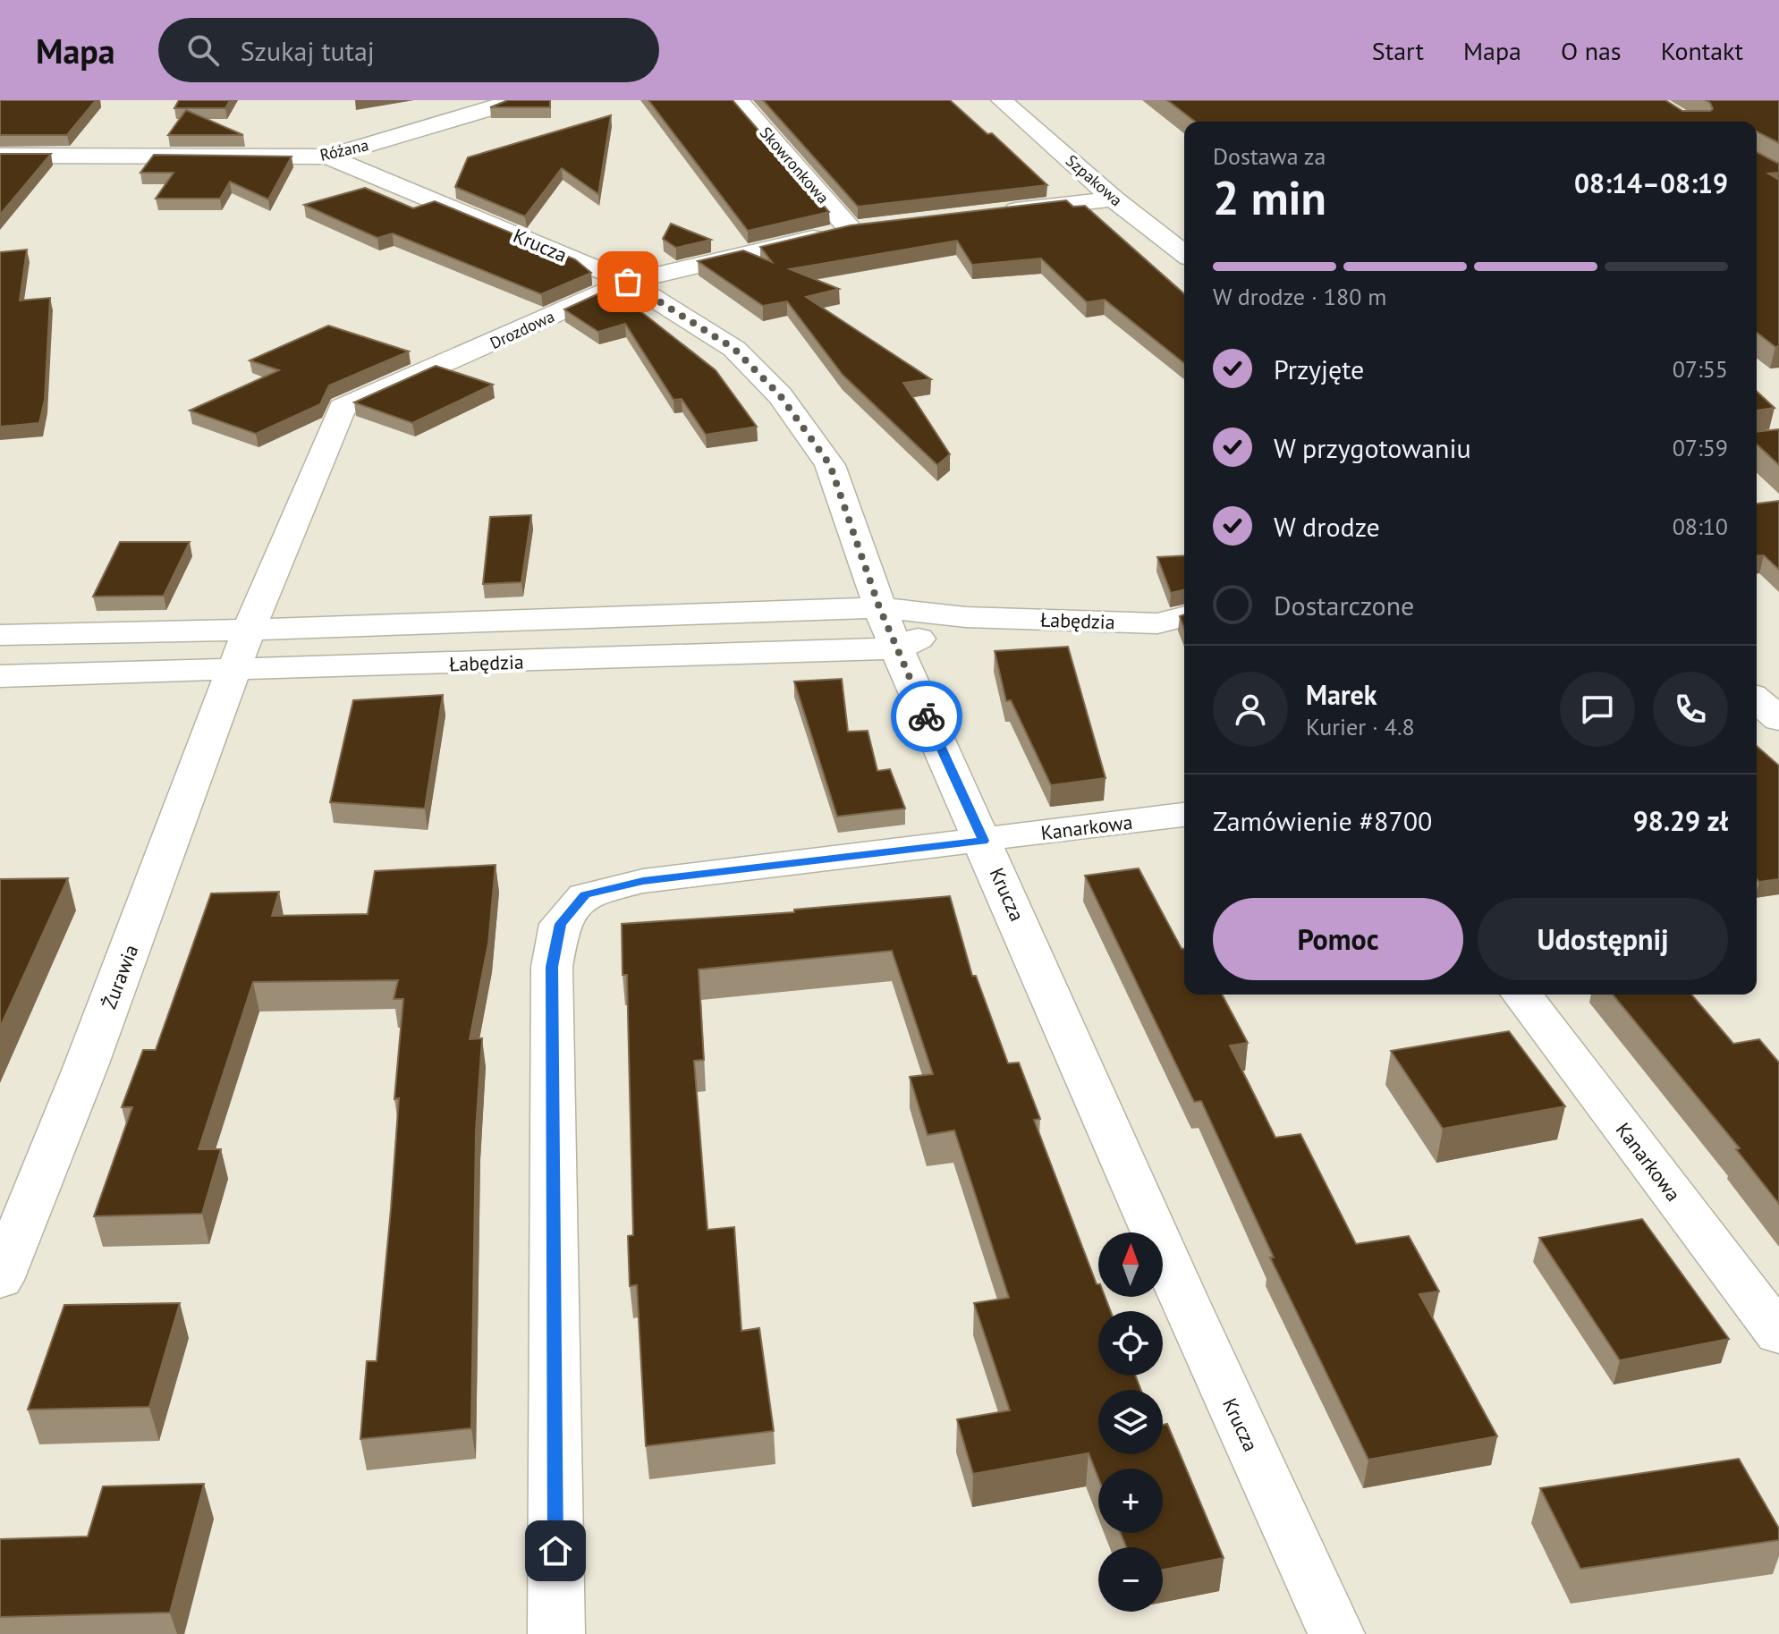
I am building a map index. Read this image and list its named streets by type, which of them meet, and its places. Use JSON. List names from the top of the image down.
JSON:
{
  "streets": {
    "street": [
      "Różana",
      "Skowronkowa",
      "Szpakowa",
      "Krucza",
      "Drozdowa",
      "Łabędzia",
      "Kanarkowa",
      "Żurawia"
    ]
  },
  "crossings": [
    ["Różana", "Krucza"],
    ["Skowronkowa", "Drozdowa"],
    ["Krucza", "Drozdowa"],
    ["Krucza", "Łabędzia"],
    ["Krucza", "Kanarkowa"],
    ["Drozdowa", "Łabędzia"],
    ["Drozdowa", "Żurawia"],
    ["Łabędzia", "Żurawia"]
  ],
  "north": "top",
  "page": {
    "header": "Mapa",
    "search": "Szukaj tutaj",
    "nav": [
      "Start",
      "Mapa",
      "O nas",
      "Kontakt"
    ],
    "heading": ["2 min", "Dostawa za", "08:14–08:19"],
    "panel": [
      "Marek",
      "Kurier · 4.8",
      "Zamówienie #8700",
      "98.29 zł"
    ],
    "bar": "W drodze · 180 m",
    "list": [
      ["Przyjęte", "07:55"],
      ["W przygotowaniu", "07:59"],
      ["W drodze", "08:10"],
      "Dostarczone"
    ],
    "buttons": ["Pomoc", "Udostępnij"],
    "map_buttons": ["+", "−"]
  }
}
